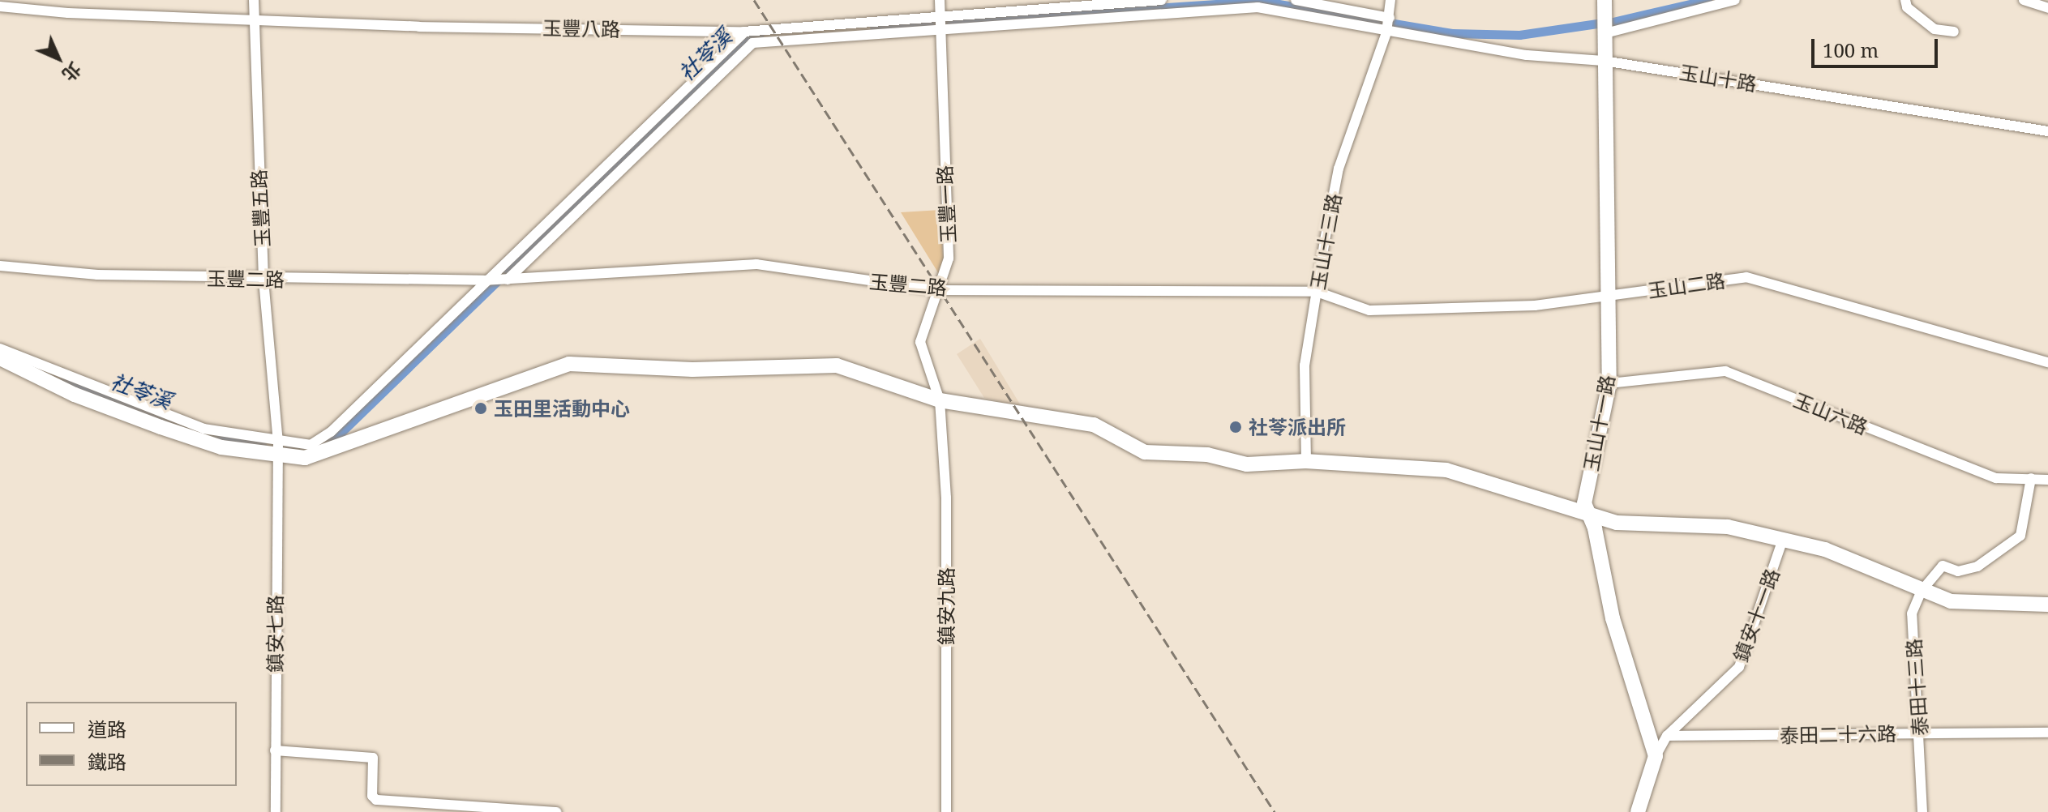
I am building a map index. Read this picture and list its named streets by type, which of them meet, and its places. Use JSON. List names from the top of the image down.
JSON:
{
  "streets": {
    "street": [
      "玉豐八路",
      "玉山十路",
      "玉豐一路",
      "玉豐五路",
      "玉山十三路",
      "玉豐二路",
      "玉山二路",
      "玉山六路",
      "玉山十一路",
      "鎮安九路",
      "鎮安十一路",
      "鎮安七路",
      "泰田十三路",
      "泰田二十六路"
    ]
  },
  "crossings": [
    ["玉豐八路", "玉豐一路"],
    ["玉豐八路", "玉豐五路"],
    ["玉山十路", "玉山十三路"],
    ["玉山十路", "玉山十一路"],
    ["玉豐一路", "玉豐二路"],
    ["玉豐一路", "鎮安九路"],
    ["玉豐五路", "玉豐二路"],
    ["玉豐五路", "鎮安七路"],
    ["玉山十三路", "玉豐二路"],
    ["玉山十三路", "玉山二路"],
    ["玉豐二路", "玉山二路"],
    ["玉山二路", "玉山十一路"],
    ["玉山六路", "玉山十一路"],
    ["玉山六路", "泰田十三路"],
    ["玉山十一路", "鎮安十一路"],
    ["鎮安十一路", "泰田二十六路"],
    ["泰田十三路", "泰田二十六路"]
  ],
  "water": ["社苓溪"],
  "places": ["玉田里活動中心", "社苓派出所"],
  "legend": ["道路", "鐵路"],
  "scale_bar": "100 m",
  "north": "bottom right"
}
